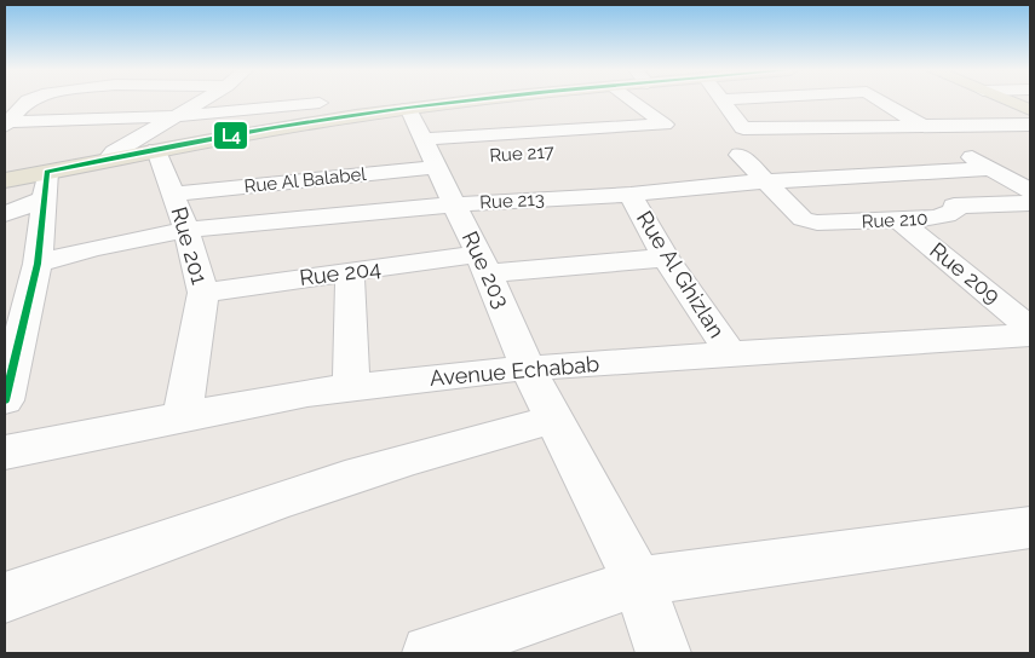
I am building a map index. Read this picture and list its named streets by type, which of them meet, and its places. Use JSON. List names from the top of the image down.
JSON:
{
  "streets": {
    "street": [
      "Rue Al Balabel",
      "Rue 213",
      "Rue 210",
      "Rue 201",
      "Rue 203",
      "Rue 204",
      "Rue 209",
      "Rue Al Ghizlan",
      "Avenue Echabab"
    ]
  },
  "crossings": [
    ["Rue Al Balabel", "Rue 201"],
    ["Rue Al Balabel", "Rue 203"],
    ["Rue 213", "Rue 210"],
    ["Rue 213", "Rue 201"],
    ["Rue 213", "Rue 203"],
    ["Rue 213", "Rue Al Ghizlan"],
    ["Rue 210", "Rue 209"],
    ["Rue 201", "Rue 204"],
    ["Rue 201", "Avenue Echabab"],
    ["Rue 203", "Rue 204"],
    ["Rue 203", "Avenue Echabab"],
    ["Rue 204", "Rue Al Ghizlan"],
    ["Rue Al Ghizlan", "Avenue Echabab"]
  ],
  "lines": ["transit line L4"]
}
